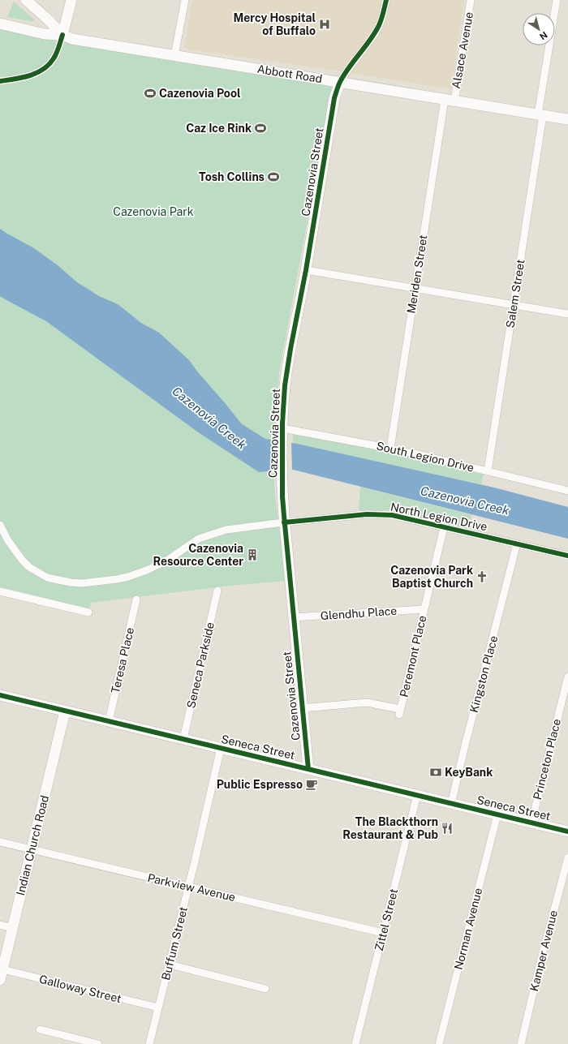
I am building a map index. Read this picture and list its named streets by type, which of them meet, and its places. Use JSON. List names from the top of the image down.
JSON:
{
  "streets": {
    "street": [
      "Alsace Avenue",
      "Abbott Road",
      "Cazenovia Street",
      "Meriden Street",
      "Salem Street",
      "South Legion Drive",
      "North Legion Drive",
      "Glendhu Place",
      "Peremont Place",
      "Teresa Place",
      "Seneca Parkside",
      "Kingston Place",
      "Seneca Street",
      "Princeton Place",
      "Indian Church Road",
      "Parkview Avenue",
      "Zittel Street",
      "Norman Avenue",
      "Buffum Street",
      "Kamper Avenue",
      "Galloway Street"
    ]
  },
  "crossings": [
    ["Alsace Avenue", "Abbott Road"],
    ["Alsace Avenue", "Meriden Street"],
    ["Abbott Road", "Cazenovia Street"],
    ["Abbott Road", "Meriden Street"],
    ["Abbott Road", "Salem Street"],
    ["Cazenovia Street", "South Legion Drive"],
    ["Cazenovia Street", "North Legion Drive"],
    ["Cazenovia Street", "Glendhu Place"],
    ["Cazenovia Street", "Peremont Place"],
    ["Cazenovia Street", "Seneca Street"],
    ["Meriden Street", "South Legion Drive"],
    ["Salem Street", "South Legion Drive"],
    ["North Legion Drive", "Peremont Place"],
    ["North Legion Drive", "Kingston Place"],
    ["Glendhu Place", "Peremont Place"],
    ["Teresa Place", "Seneca Street"],
    ["Seneca Parkside", "Seneca Street"],
    ["Kingston Place", "Seneca Street"],
    ["Seneca Street", "Princeton Place"],
    ["Seneca Street", "Indian Church Road"],
    ["Seneca Street", "Zittel Street"],
    ["Seneca Street", "Norman Avenue"],
    ["Seneca Street", "Buffum Street"],
    ["Indian Church Road", "Parkview Avenue"],
    ["Indian Church Road", "Galloway Street"],
    ["Parkview Avenue", "Zittel Street"],
    ["Parkview Avenue", "Buffum Street"],
    ["Buffum Street", "Galloway Street"]
  ],
  "water": ["Cazenovia Creek"],
  "parks": ["Cazenovia Park"],
  "places": {
    "hospital": ["Mercy Hospital of Buffalo"],
    "sports": ["Cazenovia Pool", "Caz Ice Rink", "Tosh Collins"],
    "building": ["Cazenovia Resource Center"],
    "church": ["Cazenovia Park Baptist Church"],
    "bank": ["KeyBank"],
    "cafe": ["Public Espresso"],
    "restaurant": ["The Blackthorn Restaurant & Pub"]
  },
  "north": "bottom right"
}
